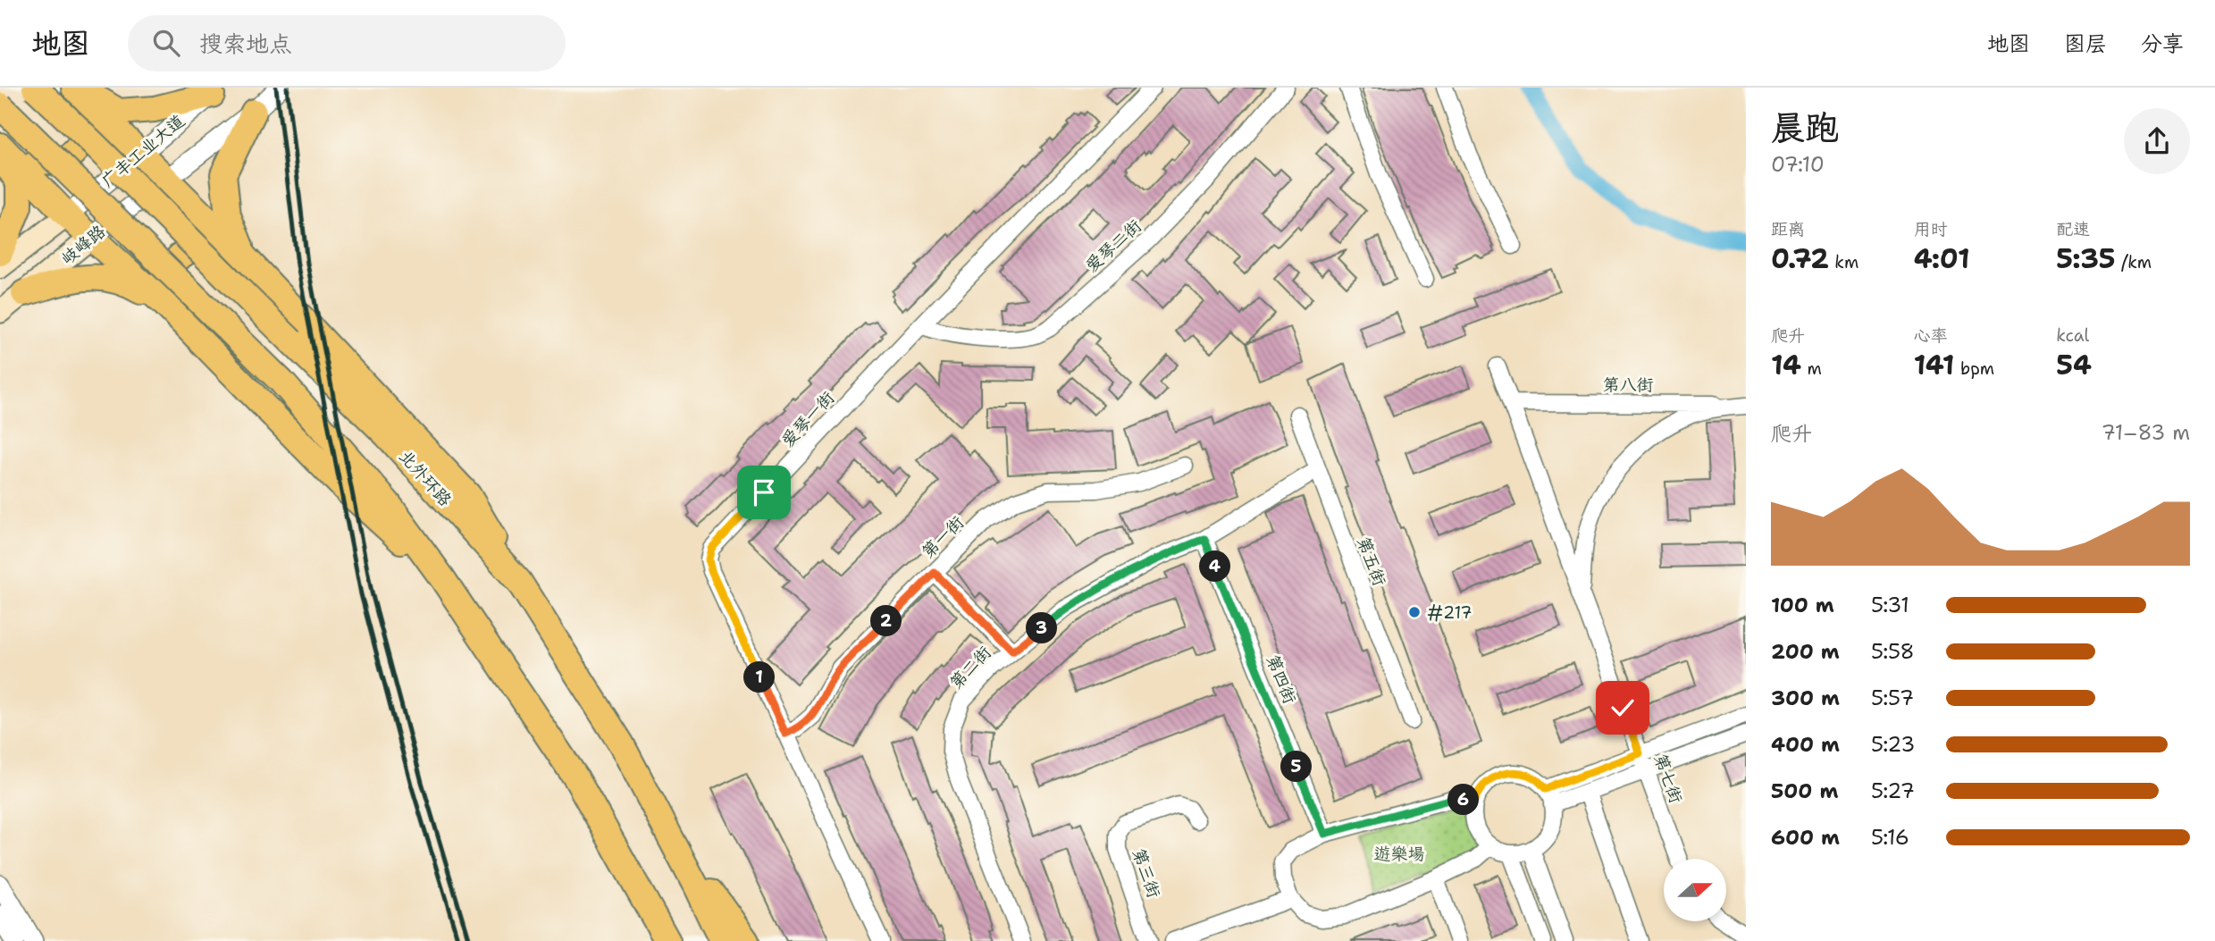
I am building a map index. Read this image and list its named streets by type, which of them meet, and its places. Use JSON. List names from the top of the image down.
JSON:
{
  "streets": {
    "highway": ["北外环路"],
    "main road": ["岐峰路"],
    "street": [
      "广丰工业大道",
      "爱琴二街",
      "第八街",
      "爱琴一街",
      "第一街",
      "第五街",
      "第二街",
      "第四街",
      "第七街",
      "第三街"
    ]
  },
  "crossings": [
    ["广丰工业大道", "岐峰路"],
    ["爱琴二街", "爱琴一街"],
    ["第八街", "第七街"],
    ["爱琴一街", "第一街"],
    ["第五街", "第二街"],
    ["第二街", "第四街"]
  ],
  "parks": ["遊樂場"],
  "places": ["#217"],
  "north": "right",
  "page": {
    "header": "地图",
    "search": "搜索地点",
    "nav": ["地图", "图层", "分享"],
    "heading": ["晨跑", "07:10"],
    "stats": [
      ["距离", "0.72 km"],
      ["用时", "4:01"],
      ["配速", "5:35 /km"],
      ["爬升", "14 m"],
      ["心率", "141 bpm"],
      ["kcal", "54"]
    ],
    "chart": ["爬升", "71–83 m"],
    "pins": [
      "4",
      "2",
      "3",
      "1",
      "5",
      "6"
    ],
    "list": [
      {
        "name": "100 m",
        "note": "5:31"
      },
      {
        "name": "200 m",
        "note": "5:58"
      },
      {
        "name": "300 m",
        "note": "5:57"
      },
      {
        "name": "400 m",
        "note": "5:23"
      },
      {
        "name": "500 m",
        "note": "5:27"
      },
      {
        "name": "600 m",
        "note": "5:16"
      }
    ]
  }
}
